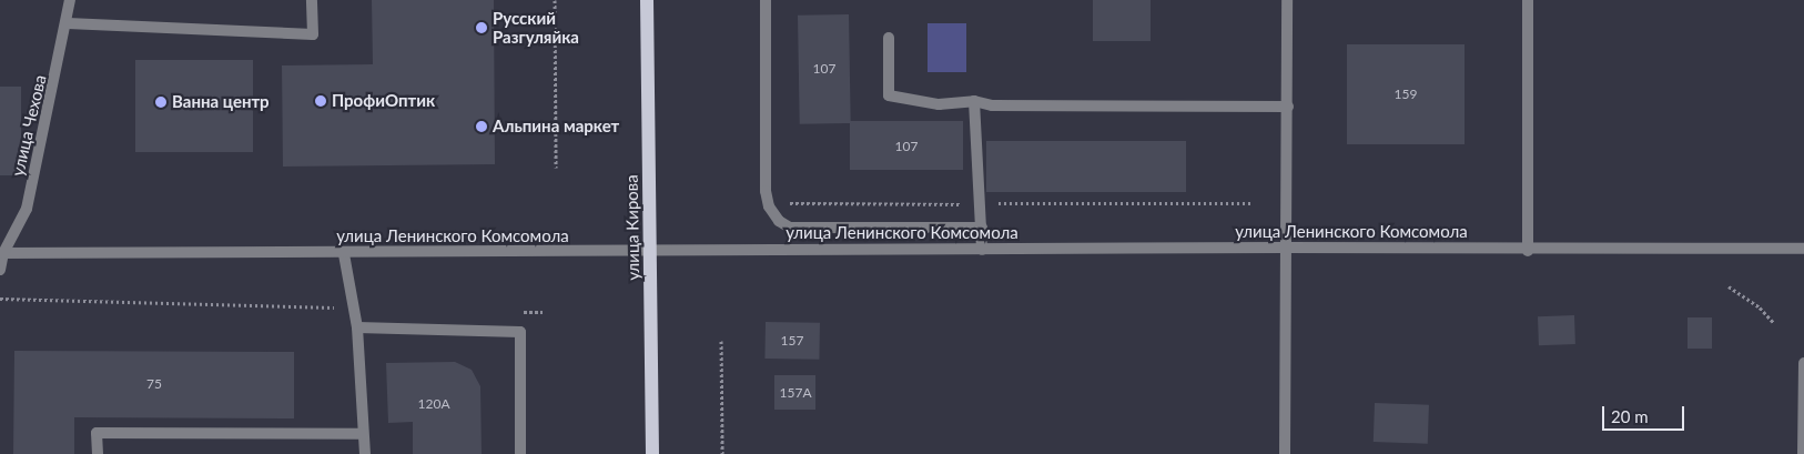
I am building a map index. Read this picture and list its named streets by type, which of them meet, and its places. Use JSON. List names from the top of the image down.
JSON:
{
  "streets": {
    "main road": ["улица Кирова"],
    "street": ["улица Чехова", "улица Ленинского Комсомола"]
  },
  "crossings": [
    ["улица Чехова", "улица Ленинского Комсомола"],
    ["улица Кирова", "улица Ленинского Комсомола"]
  ],
  "places": [
    "Русский Разгуляйка",
    "ПрофиОптик",
    "Ванна центр",
    "Альпина маркет"
  ],
  "house_numbers": [
    "107",
    "159",
    "107",
    "157",
    "75",
    "157А",
    "120А"
  ],
  "scale_bar": "20 m"
}
